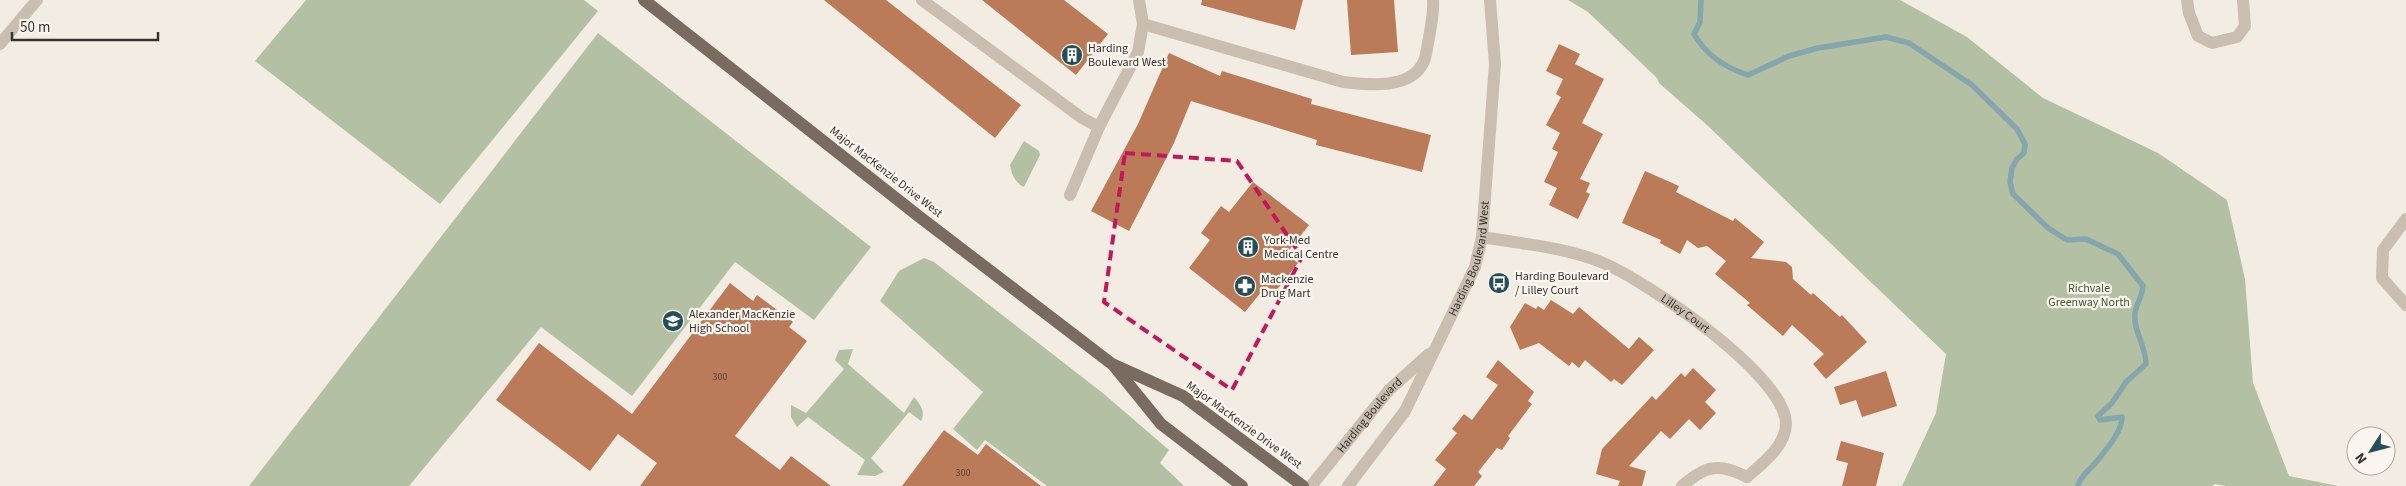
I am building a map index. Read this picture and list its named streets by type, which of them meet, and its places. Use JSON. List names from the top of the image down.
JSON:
{
  "streets": {
    "main road": ["Major MacKenzie Drive West"],
    "street": ["Harding Boulevard West", "Lilley Court", "Harding Boulevard"]
  },
  "crossings": [
    ["Harding Boulevard West", "Lilley Court"],
    ["Harding Boulevard West", "Harding Boulevard"]
  ],
  "parks": ["Richvale Greenway North"],
  "places": {
    "building": ["Harding Boulevard West", "York-Med Medical Centre"],
    "bus stop": ["Harding Boulevard / Lilley Court"],
    "pharmacy": ["Mackenzie Drug Mart"],
    "school or university": ["Alexander MacKenzie High School"]
  },
  "house_numbers": ["300", "300"],
  "scale_bar": "50 m",
  "north": "bottom left"
}
